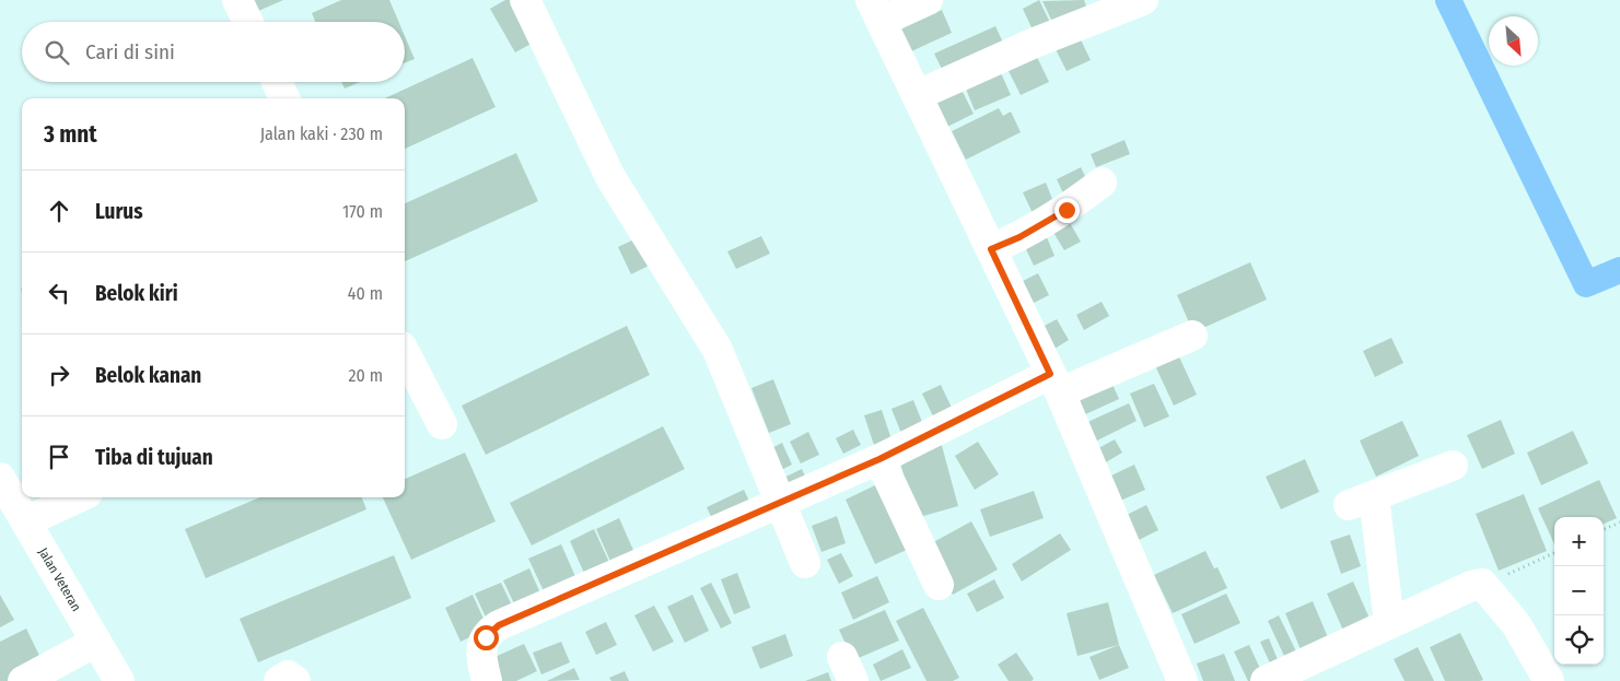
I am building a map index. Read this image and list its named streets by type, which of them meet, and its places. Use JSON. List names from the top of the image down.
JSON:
{
  "streets": {
    "street": ["Jalan Veteran"]
  },
  "north": "bottom right",
  "page": {
    "search": "Cari di sini",
    "heading": ["3 mnt", "Jalan kaki · 230 m"],
    "list": [
      ["Lurus", "170 m"],
      ["Belok kiri", "40 m"],
      ["Belok kanan", "20 m"],
      "Tiba di tujuan"
    ],
    "map_buttons": ["+", "−"]
  }
}
